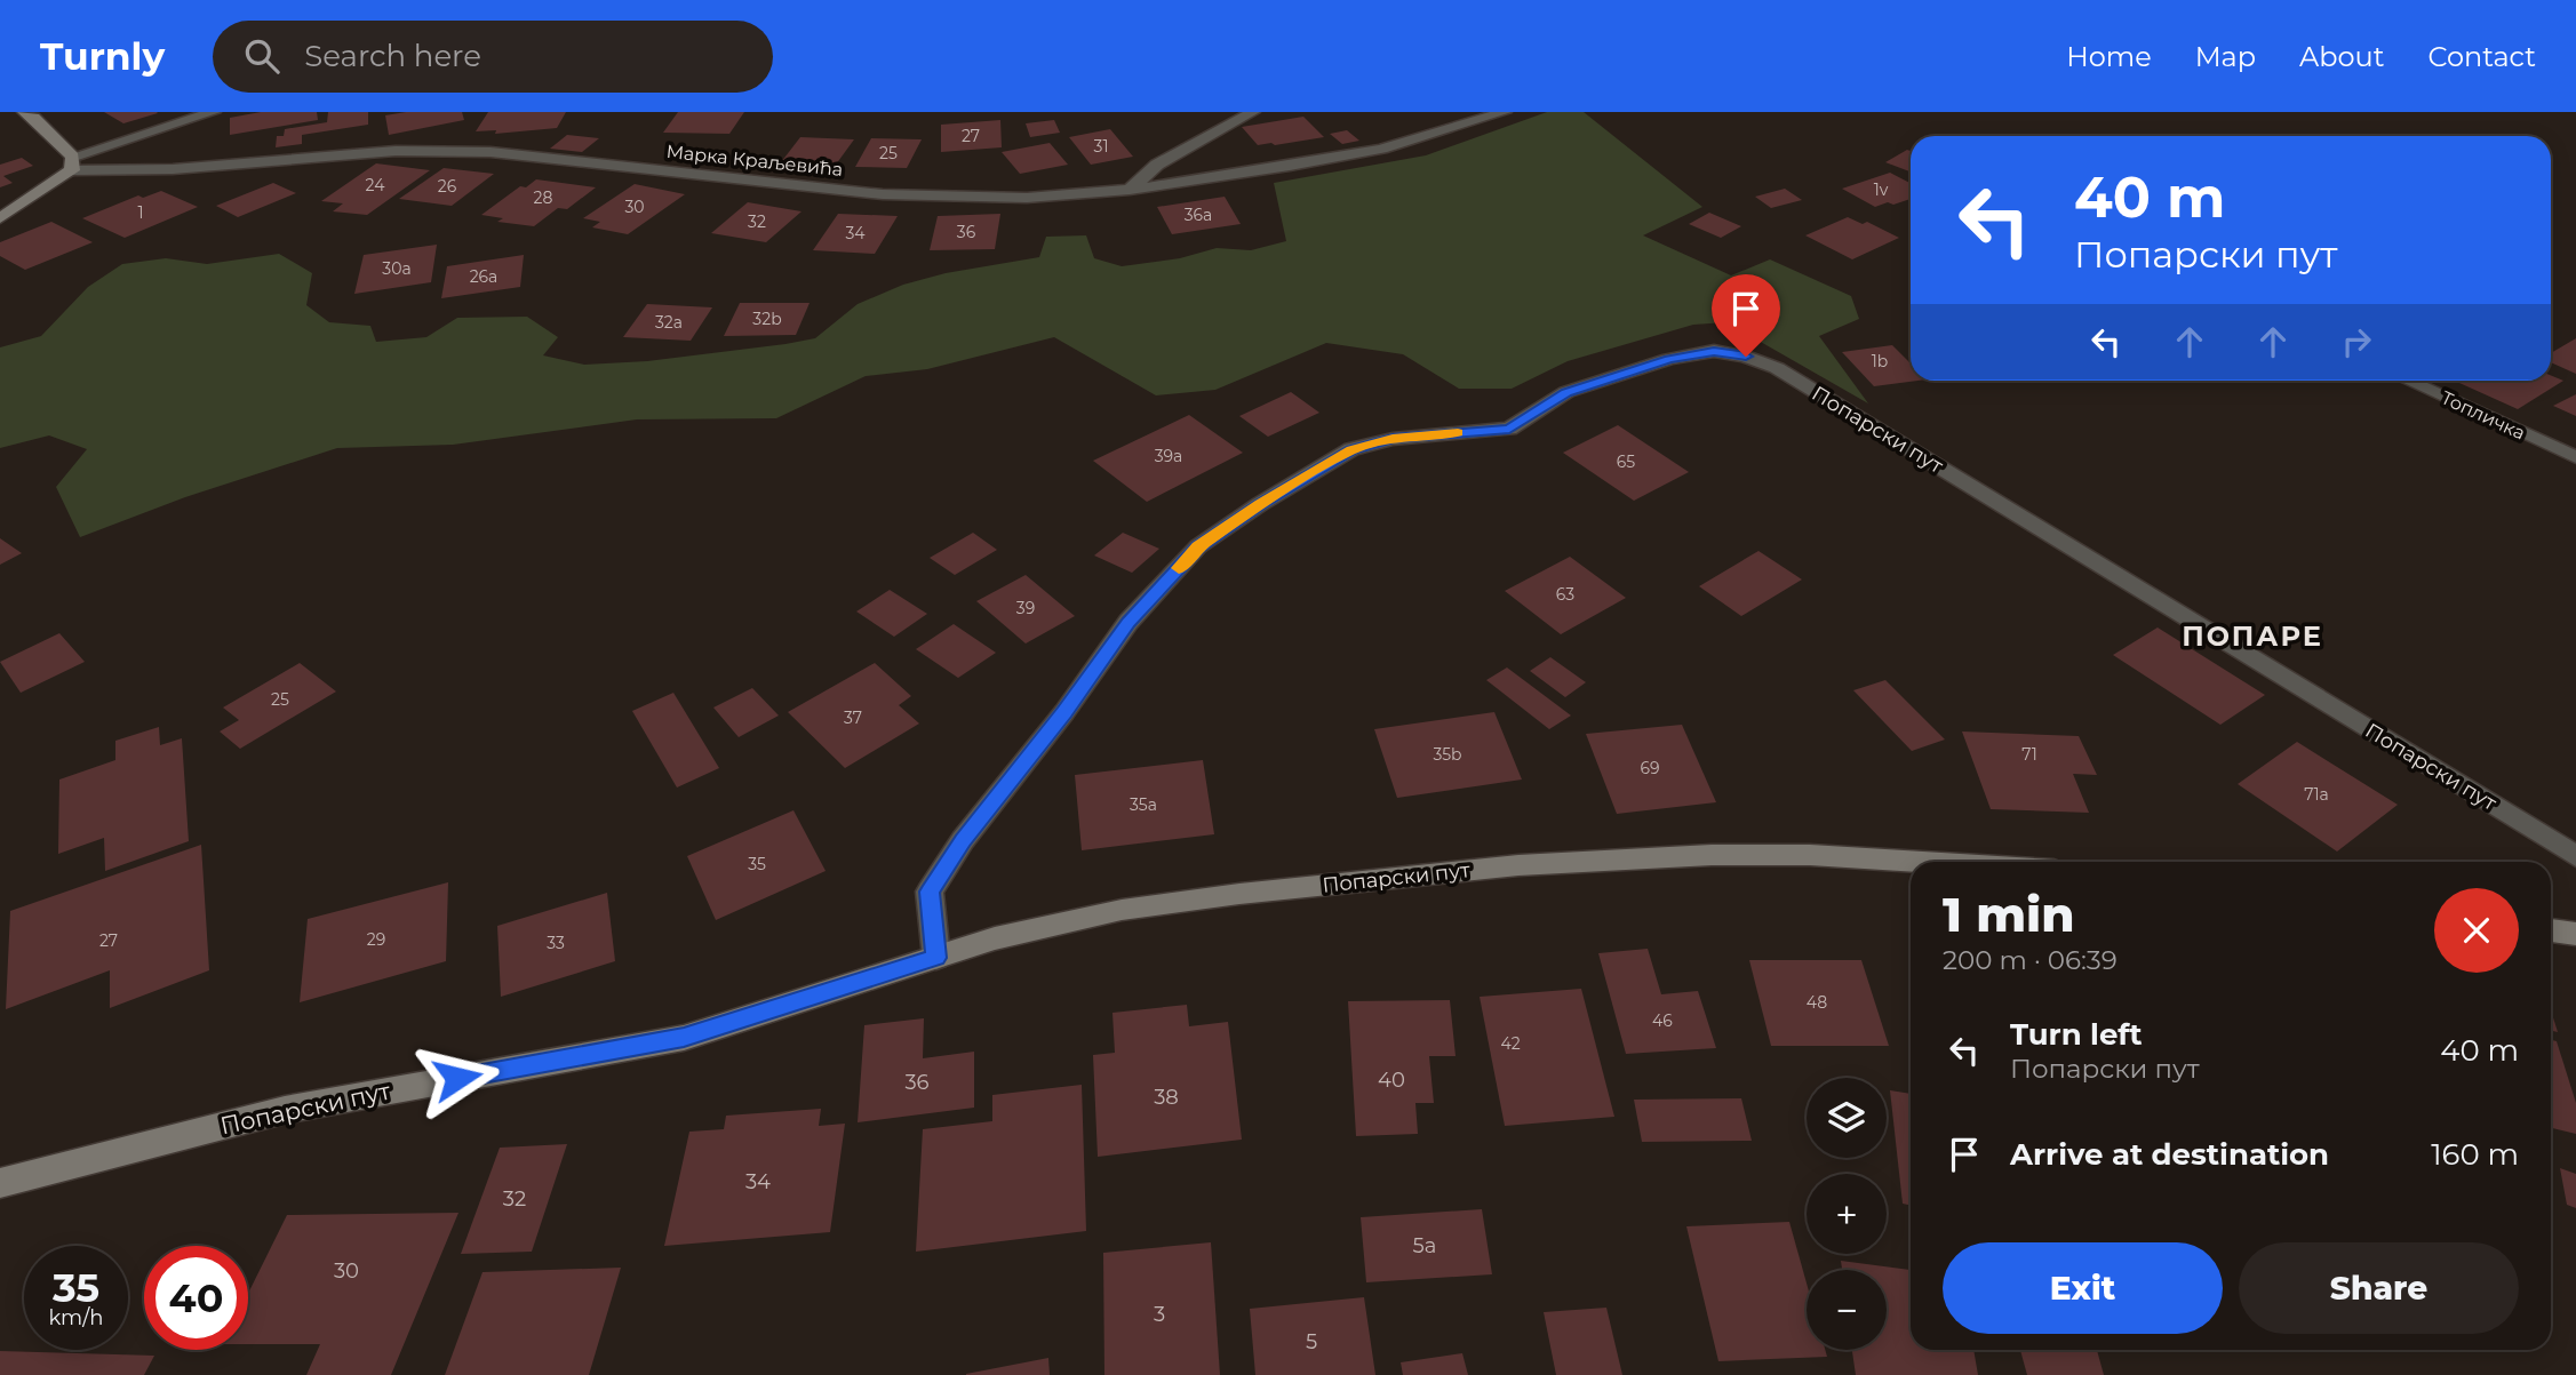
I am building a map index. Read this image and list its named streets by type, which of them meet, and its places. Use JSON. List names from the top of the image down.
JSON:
{
  "streets": {
    "street": ["Марка Краљевића", "Топличка", "Попарски пут"]
  },
  "districts": ["ПОПАРЕ"],
  "house_numbers": [
    "27",
    "31",
    "25",
    "24",
    "26",
    "1v",
    "28",
    "30",
    "1",
    "36a",
    "32",
    "36",
    "34",
    "30a",
    "26a",
    "32b",
    "32a",
    "1b",
    "39a",
    "65",
    "63",
    "39",
    "25",
    "37",
    "35b",
    "71",
    "69",
    "71a",
    "35a",
    "35",
    "29",
    "27",
    "33",
    "48",
    "46",
    "42",
    "40",
    "36",
    "38",
    "34",
    "32",
    "5a",
    "30",
    "3",
    "5"
  ],
  "page": {
    "header": "Turnly",
    "search": "Search here",
    "nav": [
      "Home",
      "Map",
      "About",
      "Contact"
    ],
    "turn": ["40 m", "Попарски пут"],
    "heading": ["1 min", "200 m · 06:39"],
    "list": [
      {
        "name": "Turn left",
        "note": "Попарски пут",
        "value": "40 m"
      },
      {
        "name": "Arrive at destination",
        "value": "160 m"
      }
    ],
    "map_buttons": ["+", "−"],
    "buttons": ["Exit", "Share"],
    "speed": "35 km/h",
    "limit": "40"
  }
}
